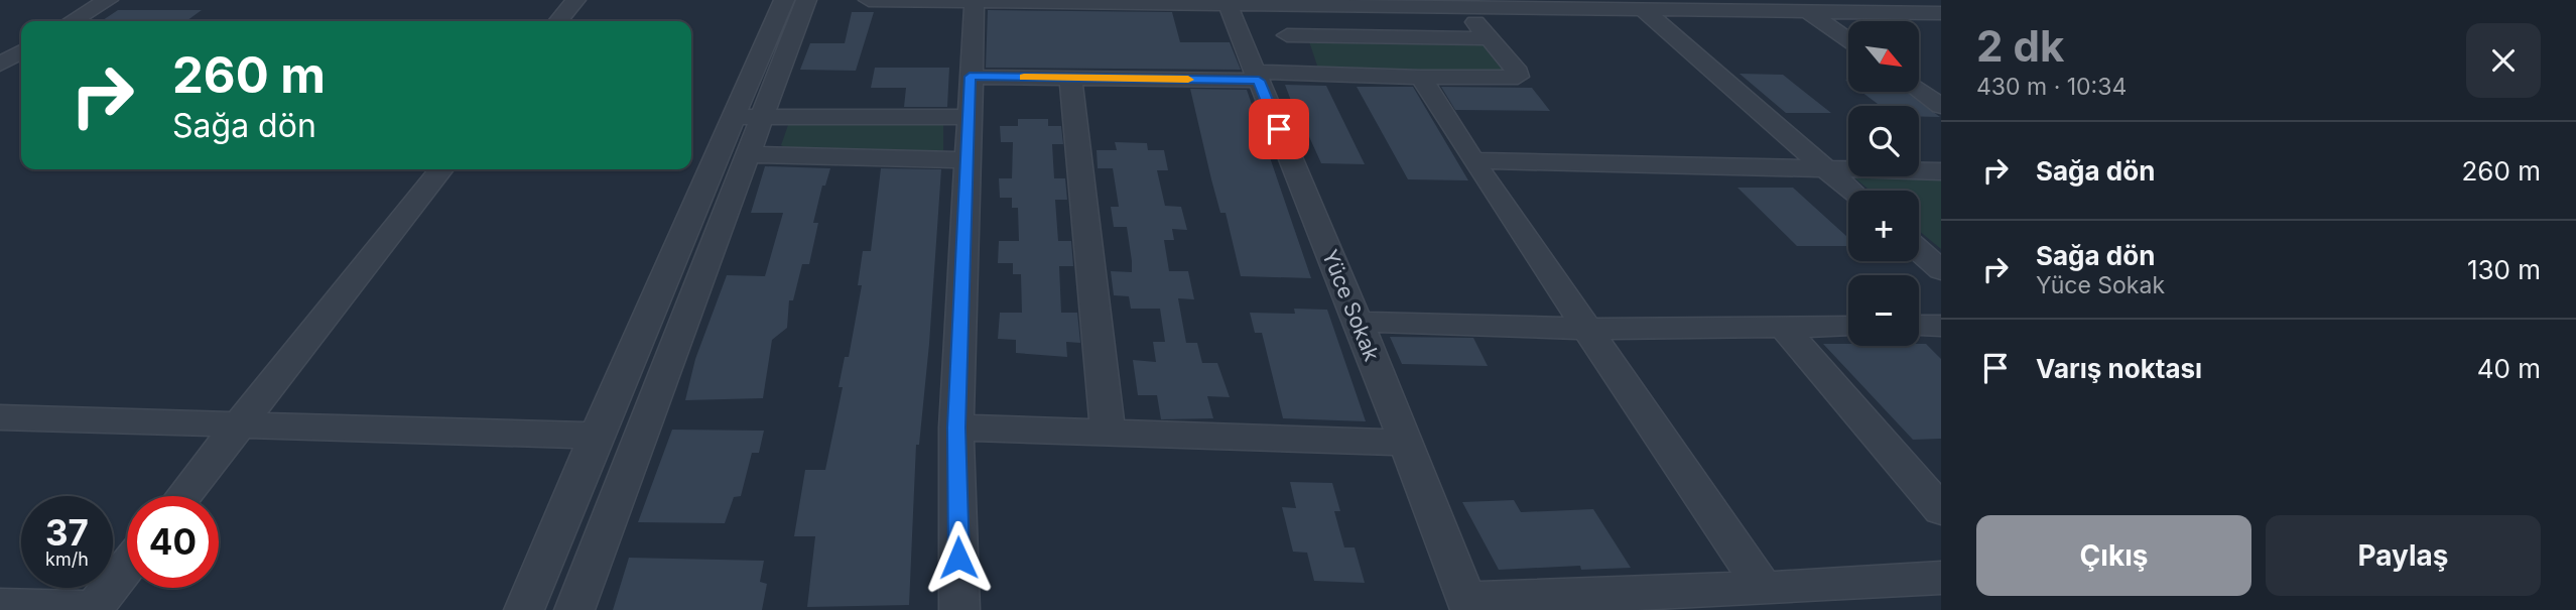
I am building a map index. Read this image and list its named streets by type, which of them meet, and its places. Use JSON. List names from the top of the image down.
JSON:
{
  "streets": {
    "street": ["Yüce Sokak"]
  },
  "north": "bottom right",
  "page": {
    "heading": ["2 dk", "430 m · 10:34"],
    "map_buttons": ["+", "−"],
    "turn": ["260 m", "Sağa dön"],
    "list": [
      {
        "name": "Sağa dön",
        "value": "260 m"
      },
      {
        "name": "Sağa dön",
        "note": "Yüce Sokak",
        "value": "130 m"
      },
      {
        "name": "Varış noktası",
        "value": "40 m"
      }
    ],
    "speed": "37 km/h",
    "limit": "40",
    "buttons": ["Çıkış", "Paylaş"]
  }
}
